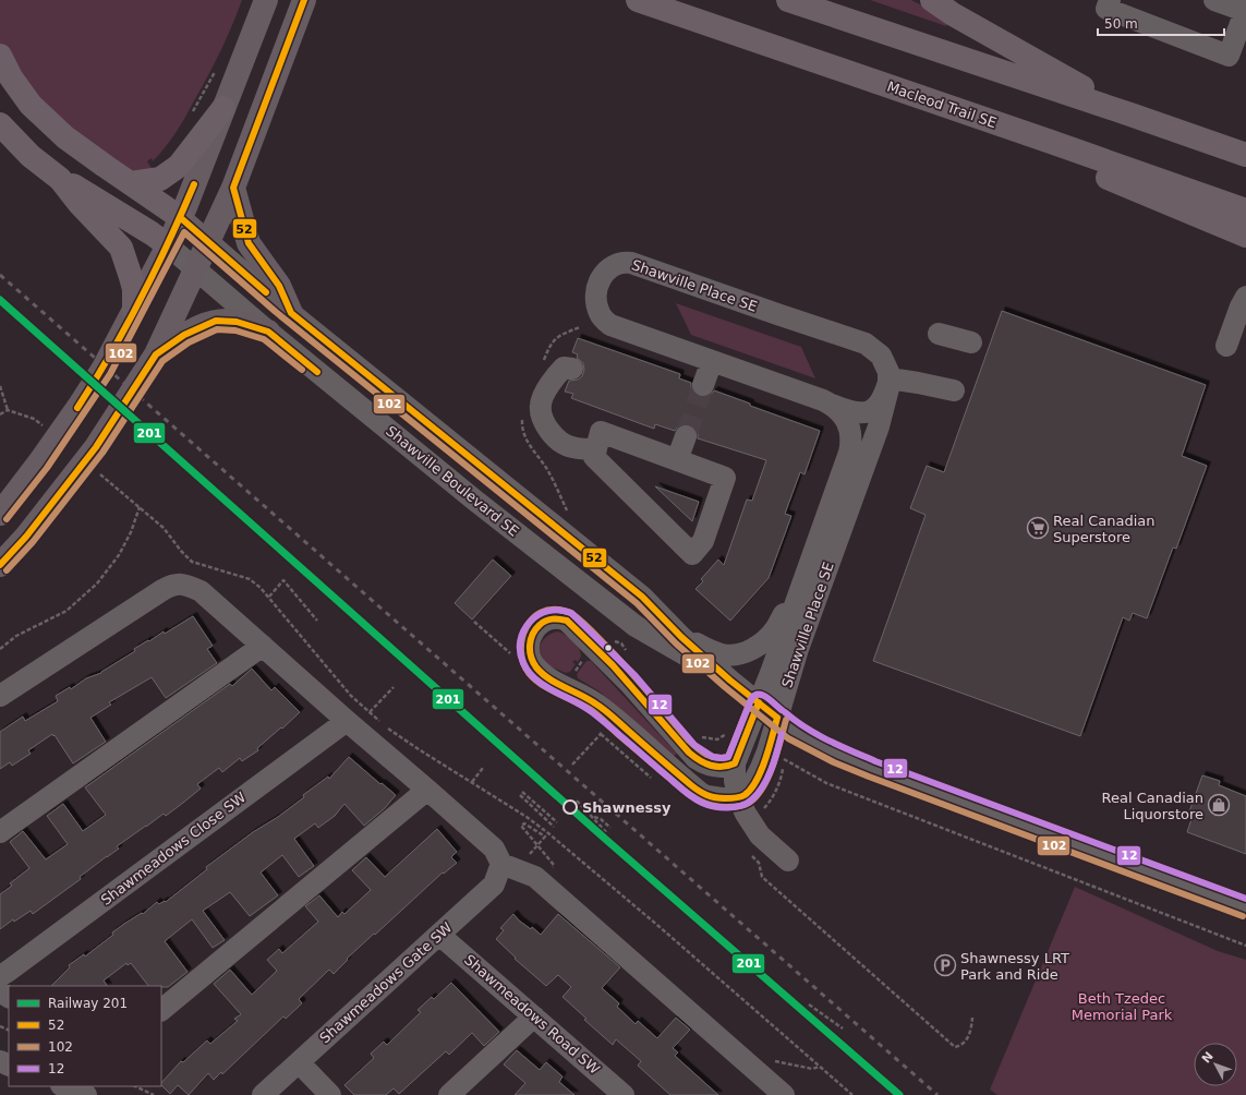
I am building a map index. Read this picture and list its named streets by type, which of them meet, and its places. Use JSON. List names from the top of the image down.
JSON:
{
  "streets": {
    "highway": ["Macleod Trail SE"],
    "street": [
      "Shawville Place SE",
      "Shawville Boulevard SE",
      "Shawmeadows Close SW",
      "Shawmeadows Gate SW",
      "Shawmeadows Road SW"
    ]
  },
  "crossings": [
    ["Shawville Place SE", "Shawville Boulevard SE"],
    ["Shawmeadows Gate SW", "Shawmeadows Road SW"]
  ],
  "parks": ["Beth Tzedec Memorial Park"],
  "places": {
    "supermarket": ["Real Canadian Superstore"],
    "shop": ["Real Canadian Liquorstore"],
    "other": ["Shawnessy"],
    "parking": ["Shawnessy LRT Park and Ride"]
  },
  "lines": [
    "transit line 52",
    "transit line 102",
    "rail line 201",
    "transit line 12"
  ],
  "legend": [
    "Railway 201",
    "52",
    "102",
    "12"
  ],
  "scale_bar": "50 m",
  "north": "top left"
}
